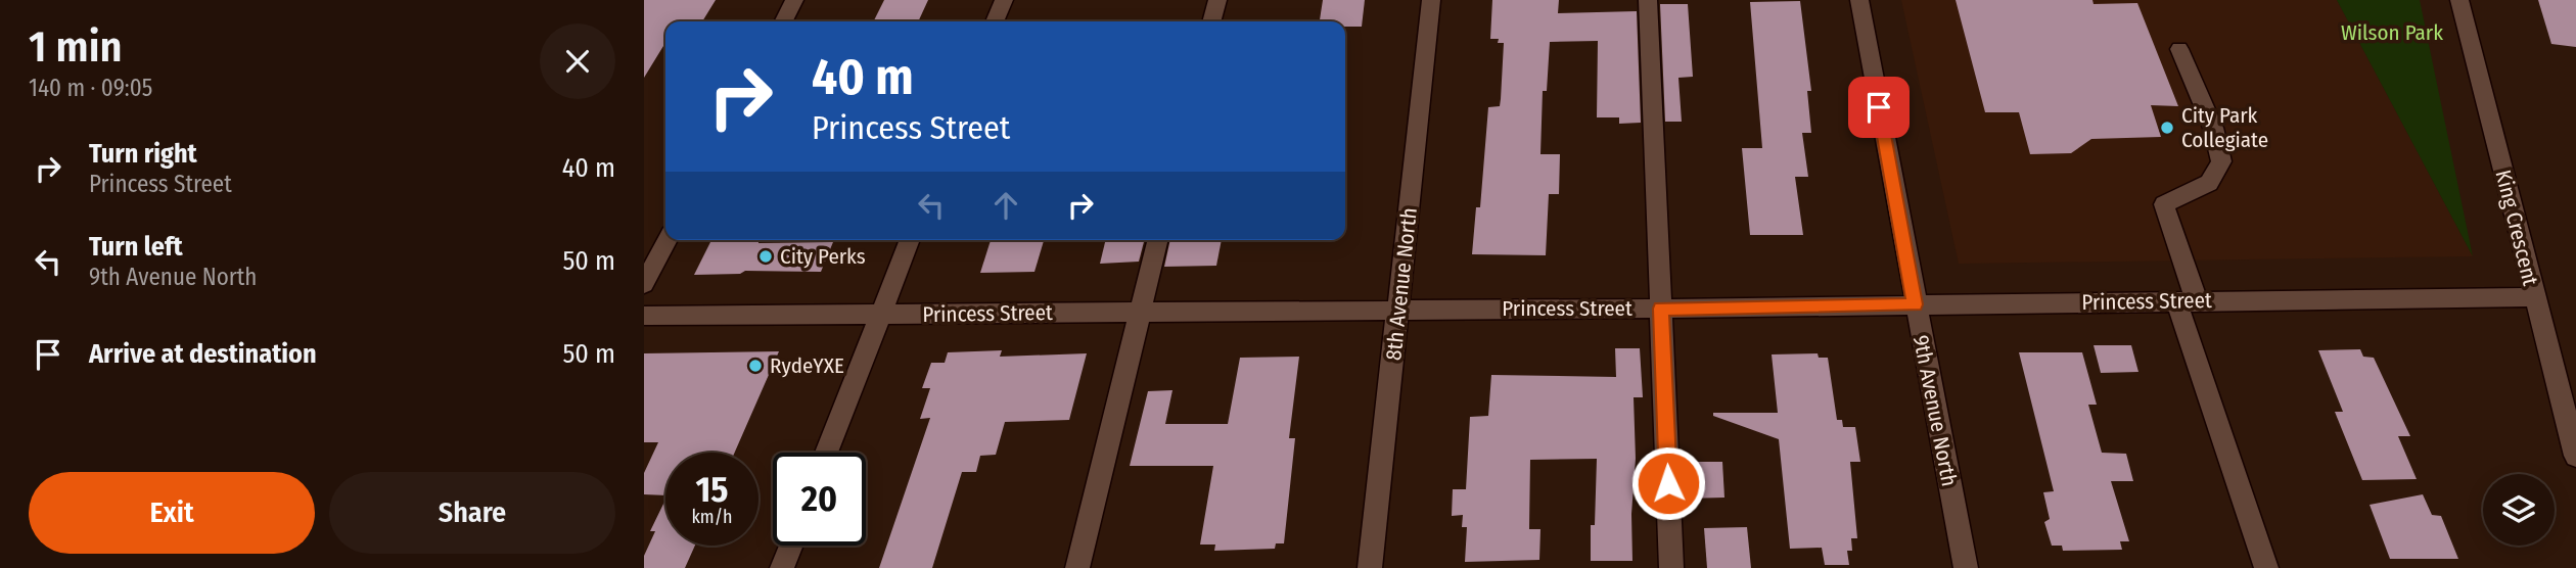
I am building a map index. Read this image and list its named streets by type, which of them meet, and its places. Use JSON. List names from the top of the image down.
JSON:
{
  "streets": {
    "street": [
      "King Crescent",
      "8th Avenue North",
      "Princess Street",
      "9th Avenue North"
    ]
  },
  "crossings": [
    ["King Crescent", "Princess Street"],
    ["8th Avenue North", "Princess Street"],
    ["Princess Street", "9th Avenue North"]
  ],
  "parks": ["Wilson Park"],
  "places": ["City Park Collegiate", "City Perks", "RydeYXE"],
  "page": {
    "heading": ["1 min", "140 m · 09:05"],
    "turn": ["40 m", "Princess Street"],
    "list": [
      {
        "name": "Turn right",
        "note": "Princess Street",
        "value": "40 m"
      },
      {
        "name": "Turn left",
        "note": "9th Avenue North",
        "value": "50 m"
      },
      {
        "name": "Arrive at destination",
        "value": "50 m"
      }
    ],
    "speed": "15 km/h",
    "limit": "20",
    "buttons": ["Exit", "Share"]
  }
}
